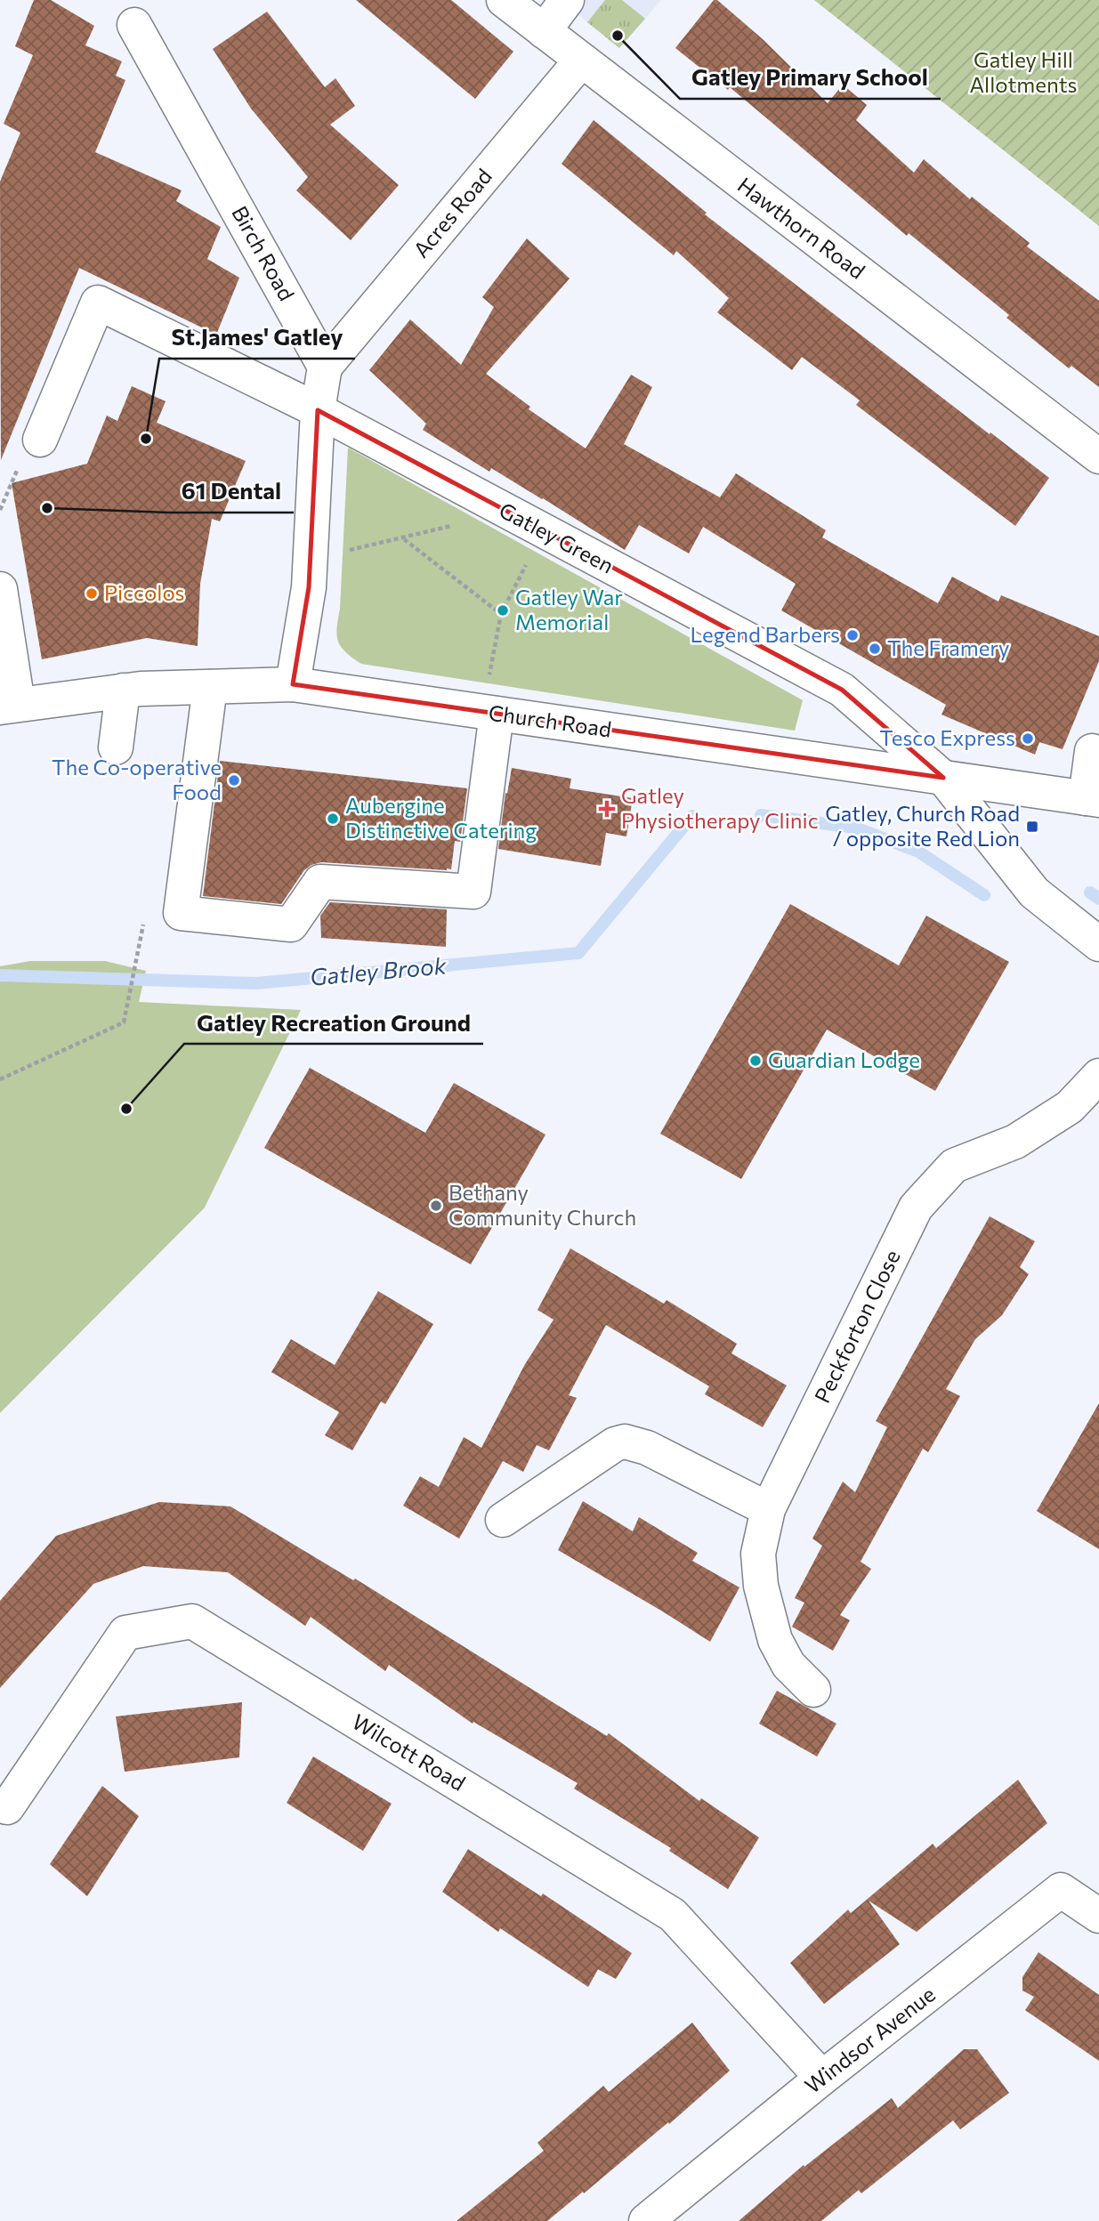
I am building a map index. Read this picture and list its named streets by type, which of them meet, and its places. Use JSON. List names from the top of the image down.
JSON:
{
  "streets": {
    "street": [
      "Acres Road",
      "Hawthorn Road",
      "Birch Road",
      "Gatley Green",
      "Church Road",
      "Peckforton Close",
      "Wilcott Road",
      "Windsor Avenue"
    ]
  },
  "crossings": [
    ["Acres Road", "Hawthorn Road"],
    ["Acres Road", "Birch Road"],
    ["Gatley Green", "Church Road"],
    ["Wilcott Road", "Windsor Avenue"]
  ],
  "water": ["Gatley Brook"],
  "parks": ["Gatley Hill Allotments"],
  "places": {
    "other": [
      "Gatley Primary School",
      "St.James' Gatley",
      "61 Dental",
      "Piccolos",
      "Gatley War Memorial",
      "Legend Barbers",
      "The Framery",
      "Tesco Express",
      "The Co-operative Food",
      "Aubergine Distinctive Catering",
      "Guardian Lodge",
      "Gatley Recreation Ground",
      "Bethany Community Church"
    ],
    "health": ["Gatley Physiotherapy Clinic"],
    "transit": ["Gatley, Church Road / opposite Red Lion"]
  }
}
